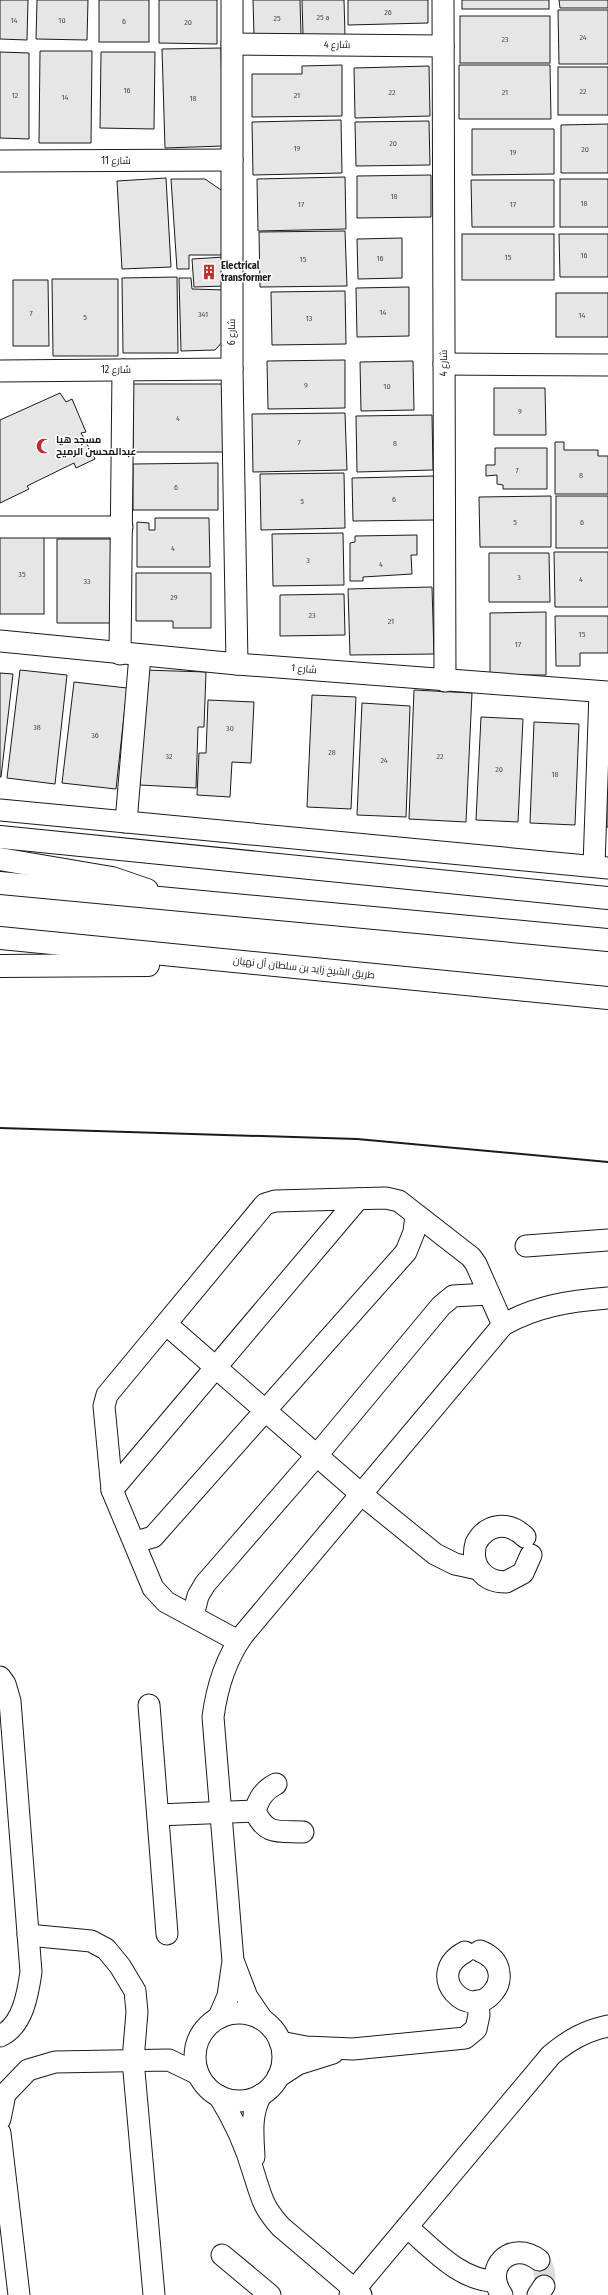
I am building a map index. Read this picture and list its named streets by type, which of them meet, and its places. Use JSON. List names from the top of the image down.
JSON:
{
  "streets": {
    "main road": ["طريق الشيخ زايد بن سلطان آل نهيان"],
    "street": [
      "شارع 4",
      "شارع 11",
      "شارع 6",
      "شارع 12",
      "شارع 1"
    ]
  },
  "crossings": [
    ["شارع 4", "شارع 6"],
    ["شارع 4", "شارع 1"],
    ["شارع 11", "شارع 6"],
    ["شارع 6", "شارع 12"],
    ["شارع 6", "شارع 1"]
  ],
  "places": {
    "building": ["Electrical transformer"],
    "mosque": ["مسجد هيا عبدالمحسن الرميح"]
  },
  "house_numbers": [
    "26",
    "25 a",
    "25",
    "14",
    "10",
    "6",
    "20",
    "24",
    "23",
    "16",
    "22",
    "22",
    "21",
    "12",
    "21",
    "14",
    "18",
    "20",
    "19",
    "20",
    "19",
    "18",
    "18",
    "17",
    "17",
    "16",
    "15",
    "16",
    "15",
    "14",
    "7",
    "341",
    "14",
    "5",
    "13",
    "9",
    "10",
    "9",
    "4",
    "7",
    "8",
    "7",
    "8",
    "6",
    "6",
    "5",
    "5",
    "6",
    "4",
    "3",
    "4",
    "35",
    "3",
    "4",
    "33",
    "29",
    "23",
    "21",
    "15",
    "17",
    "38",
    "30",
    "36",
    "28",
    "32",
    "22",
    "24",
    "20",
    "18"
  ]
}
